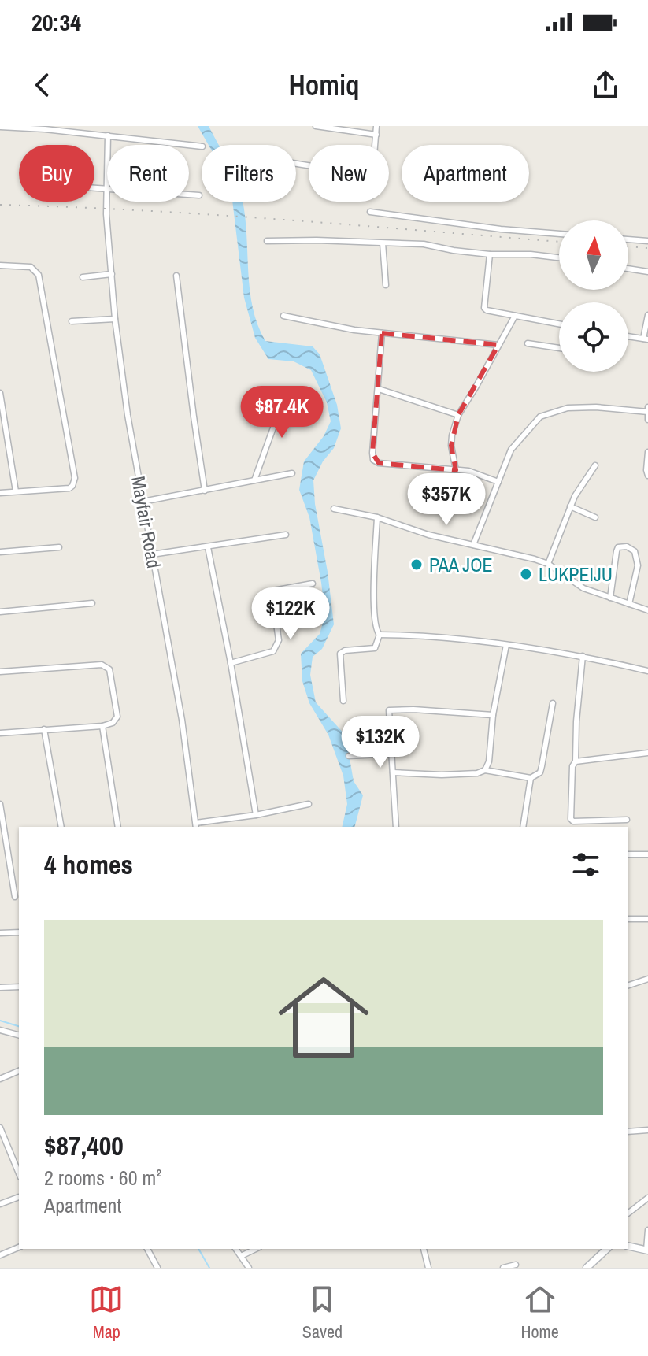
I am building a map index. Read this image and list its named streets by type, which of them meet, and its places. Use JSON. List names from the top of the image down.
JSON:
{
  "streets": {
    "street": ["Mayfair Road"]
  },
  "places": ["PAA JOE", "LUKPEIJU"],
  "north": "top",
  "page": {
    "status": "20:34",
    "header": "Homiq",
    "chip": [
      "Buy",
      "Rent",
      "Filters",
      "New",
      "Apartment"
    ],
    "price": [
      "$87.4K",
      "$357K",
      "$122K",
      "$132K"
    ],
    "heading": "4 homes",
    "list": [
      {
        "name": "$87,400",
        "note": "2 rooms · 60 m² · Apartment"
      }
    ],
    "tabs": ["Map", "Saved", "Home"]
  }
}
